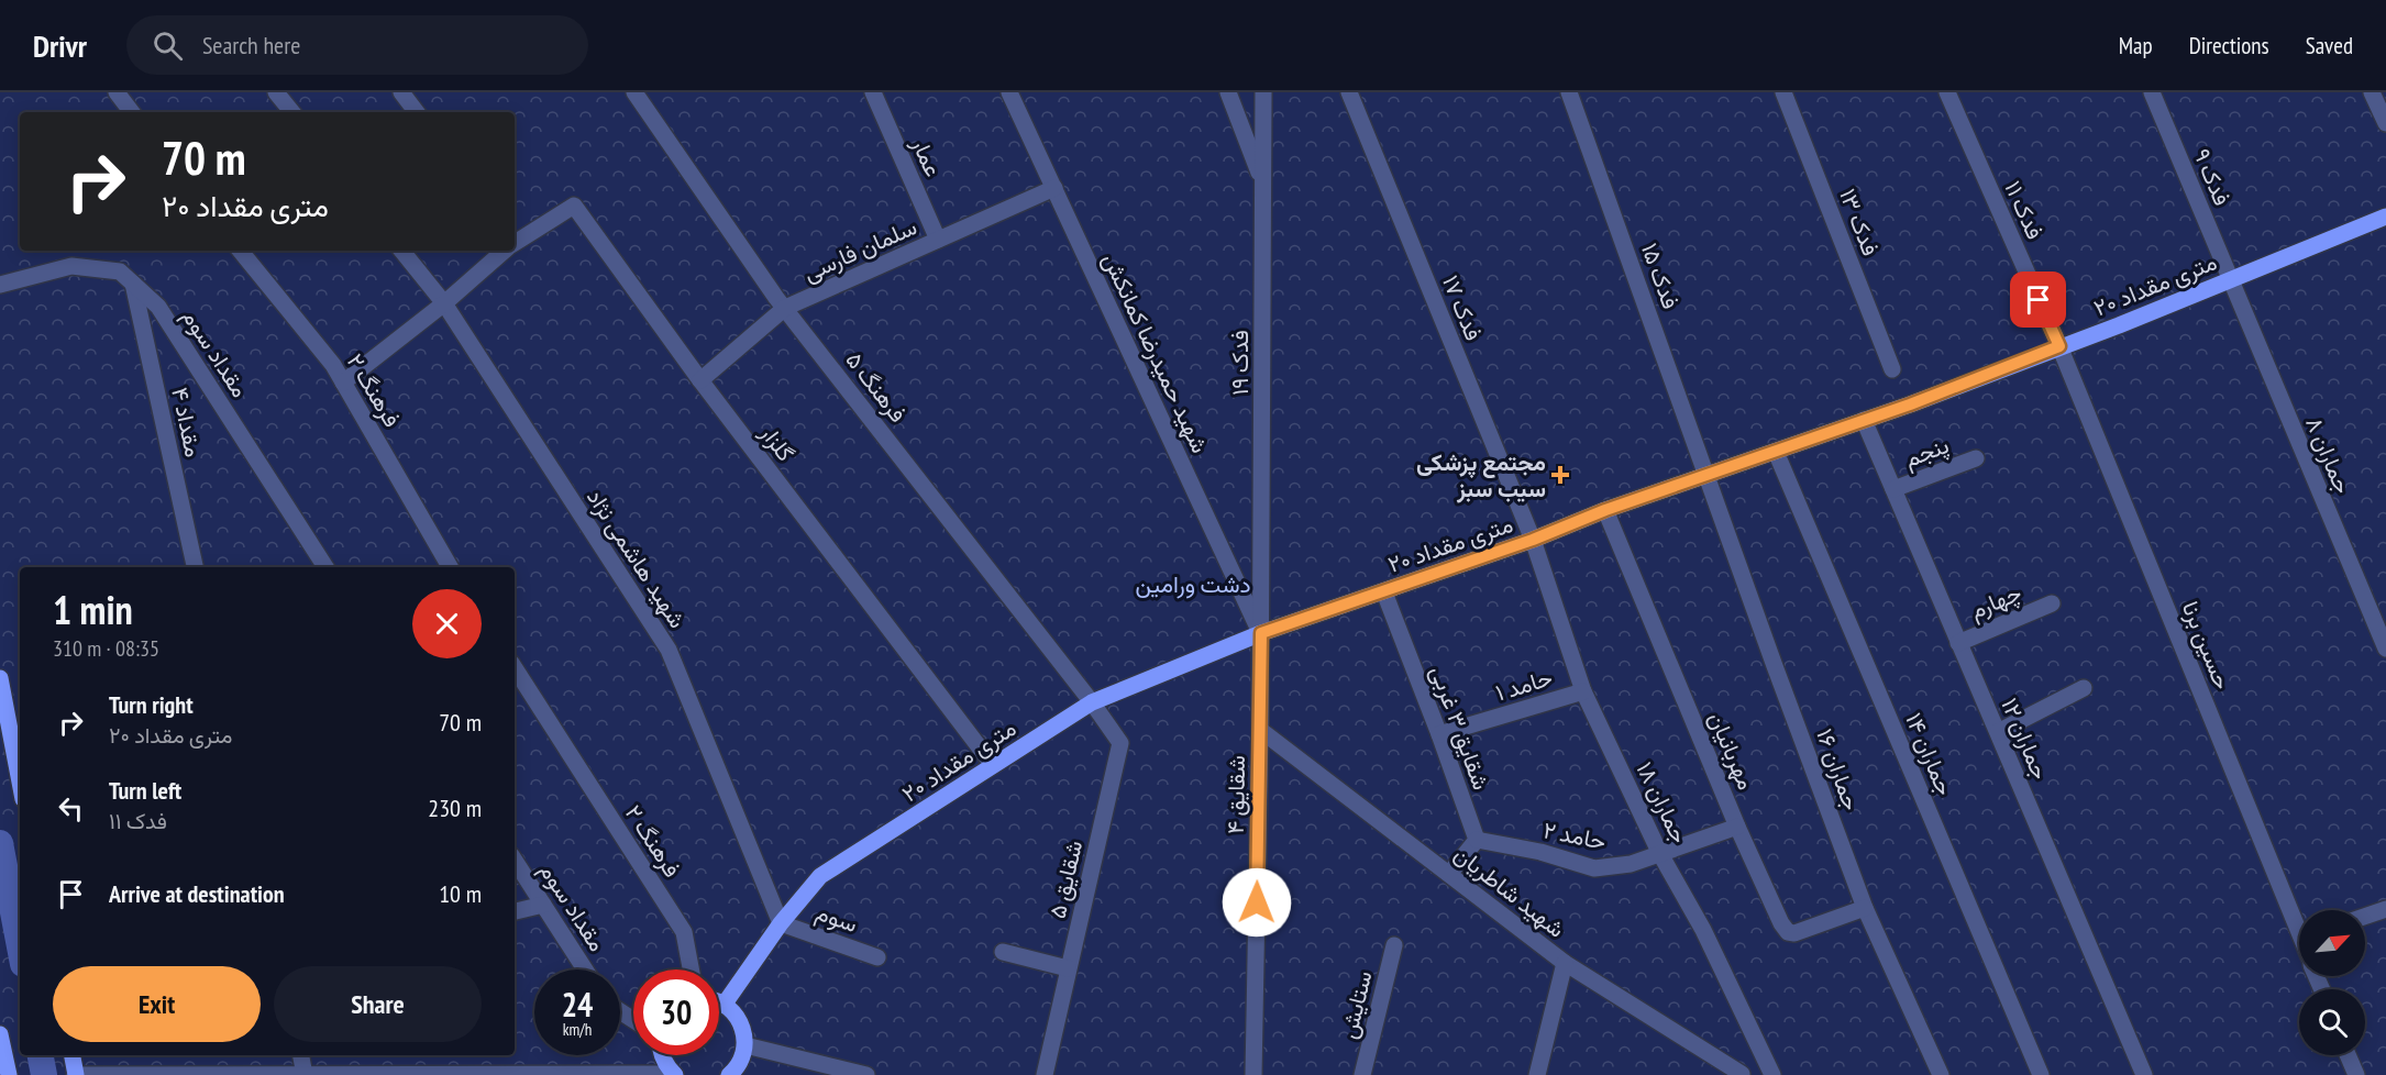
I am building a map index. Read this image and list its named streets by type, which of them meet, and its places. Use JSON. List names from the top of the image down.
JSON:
{
  "streets": {
    "main road": ["۲۰ متری مقداد"],
    "street": [
      "عمار",
      "فدک ۹",
      "فدک ۱۱",
      "فدک ۱۳",
      "سلمان فارسی",
      "فدک ۱۵",
      "فدک ۱۷",
      "مقداد سوم",
      "شهید حمیدرضا کمانکش",
      "فدک ۱۹",
      "فرهنگ ۵",
      "فرهنگ ۲",
      "مقداد ۴",
      "گلزار",
      "پنجم",
      "جماران ۸",
      "شهید هاشمی نژاد",
      "چهارم",
      "حسین برنا",
      "حامد ۱",
      "شقایق ۳ غربی",
      "جماران ۱۲",
      "مهربانیان",
      "جماران ۱۴",
      "جماران ۱۶",
      "شقایق ۴",
      "جماران ۱۸",
      "حامد ۲",
      "شقایق ۵",
      "شهید شاطریان",
      "سوم",
      "ستایش"
    ]
  },
  "crossings": [
    ["عمار", "سلمان فارسی"],
    ["فدک ۹", "۲۰ متری مقداد"],
    ["فدک ۹", "جماران ۸"],
    ["فدک ۱۱", "۲۰ متری مقداد"],
    ["فدک ۱۱", "حسین برنا"],
    ["سلمان فارسی", "شهید حمیدرضا کمانکش"],
    ["سلمان فارسی", "فرهنگ ۵"],
    ["سلمان فارسی", "گلزار"],
    ["فدک ۱۵", "۲۰ متری مقداد"],
    ["فدک ۱۵", "جماران ۱۶"],
    ["۲۰ متری مقداد", "فدک ۱۷"],
    ["۲۰ متری مقداد", "شهید حمیدرضا کمانکش"],
    ["۲۰ متری مقداد", "فدک ۱۹"],
    ["۲۰ متری مقداد", "فرهنگ ۵"],
    ["۲۰ متری مقداد", "گلزار"],
    ["۲۰ متری مقداد", "جماران ۸"],
    ["۲۰ متری مقداد", "شهید هاشمی نژاد"],
    ["۲۰ متری مقداد", "حسین برنا"],
    ["۲۰ متری مقداد", "شقایق ۳ غربی"],
    ["۲۰ متری مقداد", "جماران ۱۲"],
    ["۲۰ متری مقداد", "مهربانیان"],
    ["۲۰ متری مقداد", "جماران ۱۴"],
    ["۲۰ متری مقداد", "جماران ۱۶"],
    ["۲۰ متری مقداد", "شقایق ۴"],
    ["۲۰ متری مقداد", "جماران ۱۸"],
    ["۲۰ متری مقداد", "شقایق ۵"],
    ["۲۰ متری مقداد", "سوم"],
    ["فدک ۱۷", "جماران ۱۸"],
    ["مقداد سوم", "مقداد ۴"],
    ["شهید حمیدرضا کمانکش", "فدک ۱۹"],
    ["شهید حمیدرضا کمانکش", "شقایق ۴"],
    ["فدک ۱۹", "شقایق ۴"],
    ["فرهنگ ۵", "شقایق ۵"],
    ["فرهنگ ۲", "گلزار"],
    ["گلزار", "شهید هاشمی نژاد"],
    ["پنجم", "جماران ۱۲"],
    ["شهید هاشمی نژاد", "سوم"],
    ["چهارم", "جماران ۱۲"],
    ["حامد ۱", "شقایق ۳ غربی"],
    ["حامد ۱", "جماران ۱۸"],
    ["شقایق ۳ غربی", "حامد ۲"],
    ["مهربانیان", "جماران ۱۶"],
    ["مهربانیان", "حامد ۲"],
    ["شقایق ۴", "شهید شاطریان"],
    ["جماران ۱۸", "حامد ۲"]
  ],
  "parks": ["دشت ورامین"],
  "places": {
    "health": ["مجتمع پزشکی سیب سبز"]
  },
  "north": "top right",
  "page": {
    "header": "Drivr",
    "search": "Search here",
    "nav": ["Map", "Directions", "Saved"],
    "turn": ["70 m", "۲۰ متری مقداد"],
    "heading": ["1 min", "310 m · 08:35"],
    "list": [
      {
        "name": "Turn right",
        "note": "۲۰ متری مقداد",
        "value": "70 m"
      },
      {
        "name": "Turn left",
        "note": "فدک ۱۱",
        "value": "230 m"
      },
      {
        "name": "Arrive at destination",
        "value": "10 m"
      }
    ],
    "buttons": ["Exit", "Share"],
    "speed": "24 km/h",
    "limit": "30"
  }
}
